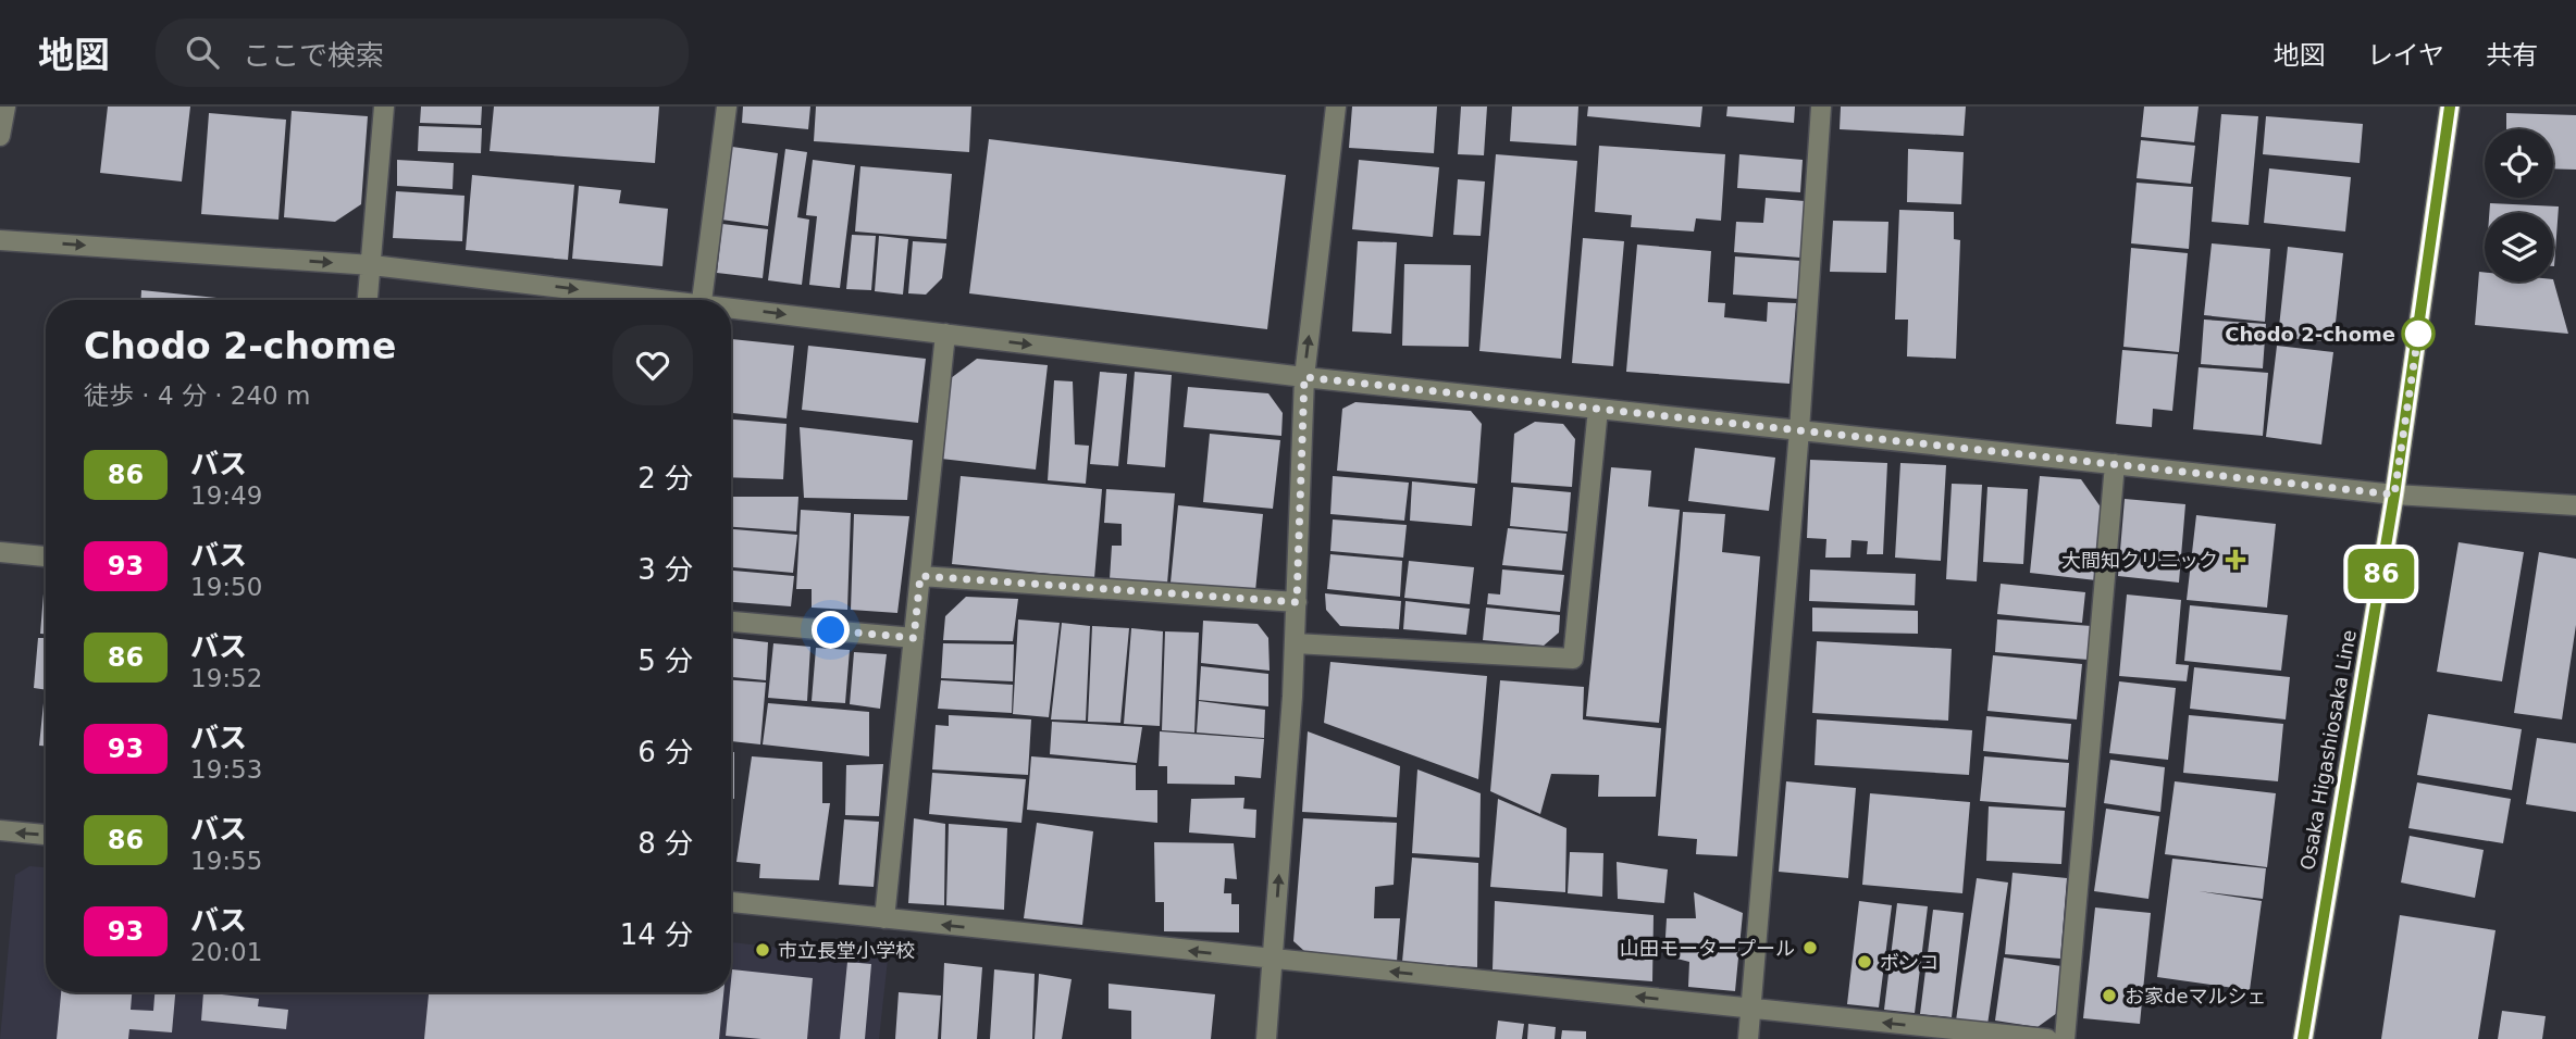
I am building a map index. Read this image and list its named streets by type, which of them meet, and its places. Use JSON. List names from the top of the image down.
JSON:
{
  "streets": {
    "main road": ["Osaka Higashiosaka Line"]
  },
  "places": {
    "other": [
      "Chodo 2-chome",
      "山田モータープール",
      "市立長堂小学校",
      "ボンコ",
      "お家deマルシェ"
    ],
    "health": ["大間知クリニック"]
  },
  "lines": ["bus line 86"],
  "page": {
    "header": "地図",
    "search": "ここで検索",
    "nav": ["地図", "レイヤ", "共有"],
    "on_map": "86",
    "heading": ["Chodo 2-chome", "徒歩 · 4 分 · 240 m"],
    "list": [
      {
        "mark": "86",
        "name": "バス",
        "note": "19:49",
        "value": "2 分"
      },
      {
        "mark": "93",
        "name": "バス",
        "note": "19:50",
        "value": "3 分"
      },
      {
        "mark": "86",
        "name": "バス",
        "note": "19:52",
        "value": "5 分"
      },
      {
        "mark": "93",
        "name": "バス",
        "note": "19:53",
        "value": "6 分"
      },
      {
        "mark": "86",
        "name": "バス",
        "note": "19:55",
        "value": "8 分"
      },
      {
        "mark": "93",
        "name": "バス",
        "note": "20:01",
        "value": "14 分"
      }
    ]
  }
}
